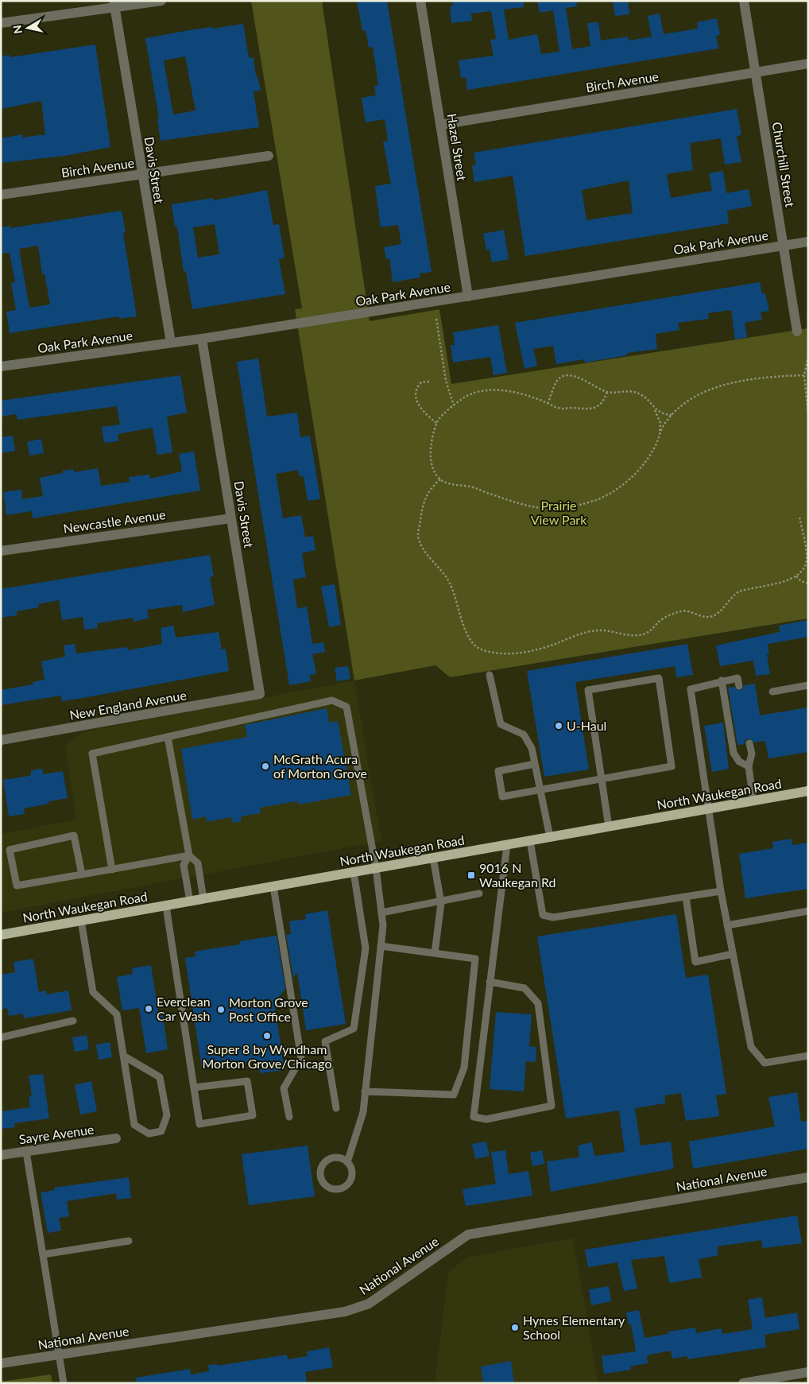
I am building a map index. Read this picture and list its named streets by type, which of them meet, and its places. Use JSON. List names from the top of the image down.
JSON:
{
  "streets": {
    "main road": ["North Waukegan Road"],
    "street": [
      "Birch Avenue",
      "Hazel Street",
      "Churchill Street",
      "Davis Street",
      "Oak Park Avenue",
      "Newcastle Avenue",
      "New England Avenue",
      "Sayre Avenue",
      "National Avenue"
    ]
  },
  "crossings": [
    ["Birch Avenue", "Hazel Street"],
    ["Birch Avenue", "Churchill Street"],
    ["Birch Avenue", "Davis Street"],
    ["Hazel Street", "Oak Park Avenue"],
    ["Churchill Street", "Oak Park Avenue"],
    ["Davis Street", "Oak Park Avenue"],
    ["Davis Street", "Newcastle Avenue"],
    ["Davis Street", "New England Avenue"]
  ],
  "parks": ["Prairie View Park"],
  "places": {
    "other": [
      "U-Haul",
      "McGrath Acura of Morton Grove",
      "Everclean Car Wash",
      "Morton Grove Post Office",
      "Super 8 by Wyndham Morton Grove/Chicago",
      "Hynes Elementary School"
    ],
    "transit": ["9016 N Waukegan Rd"]
  },
  "north": "left"
}
